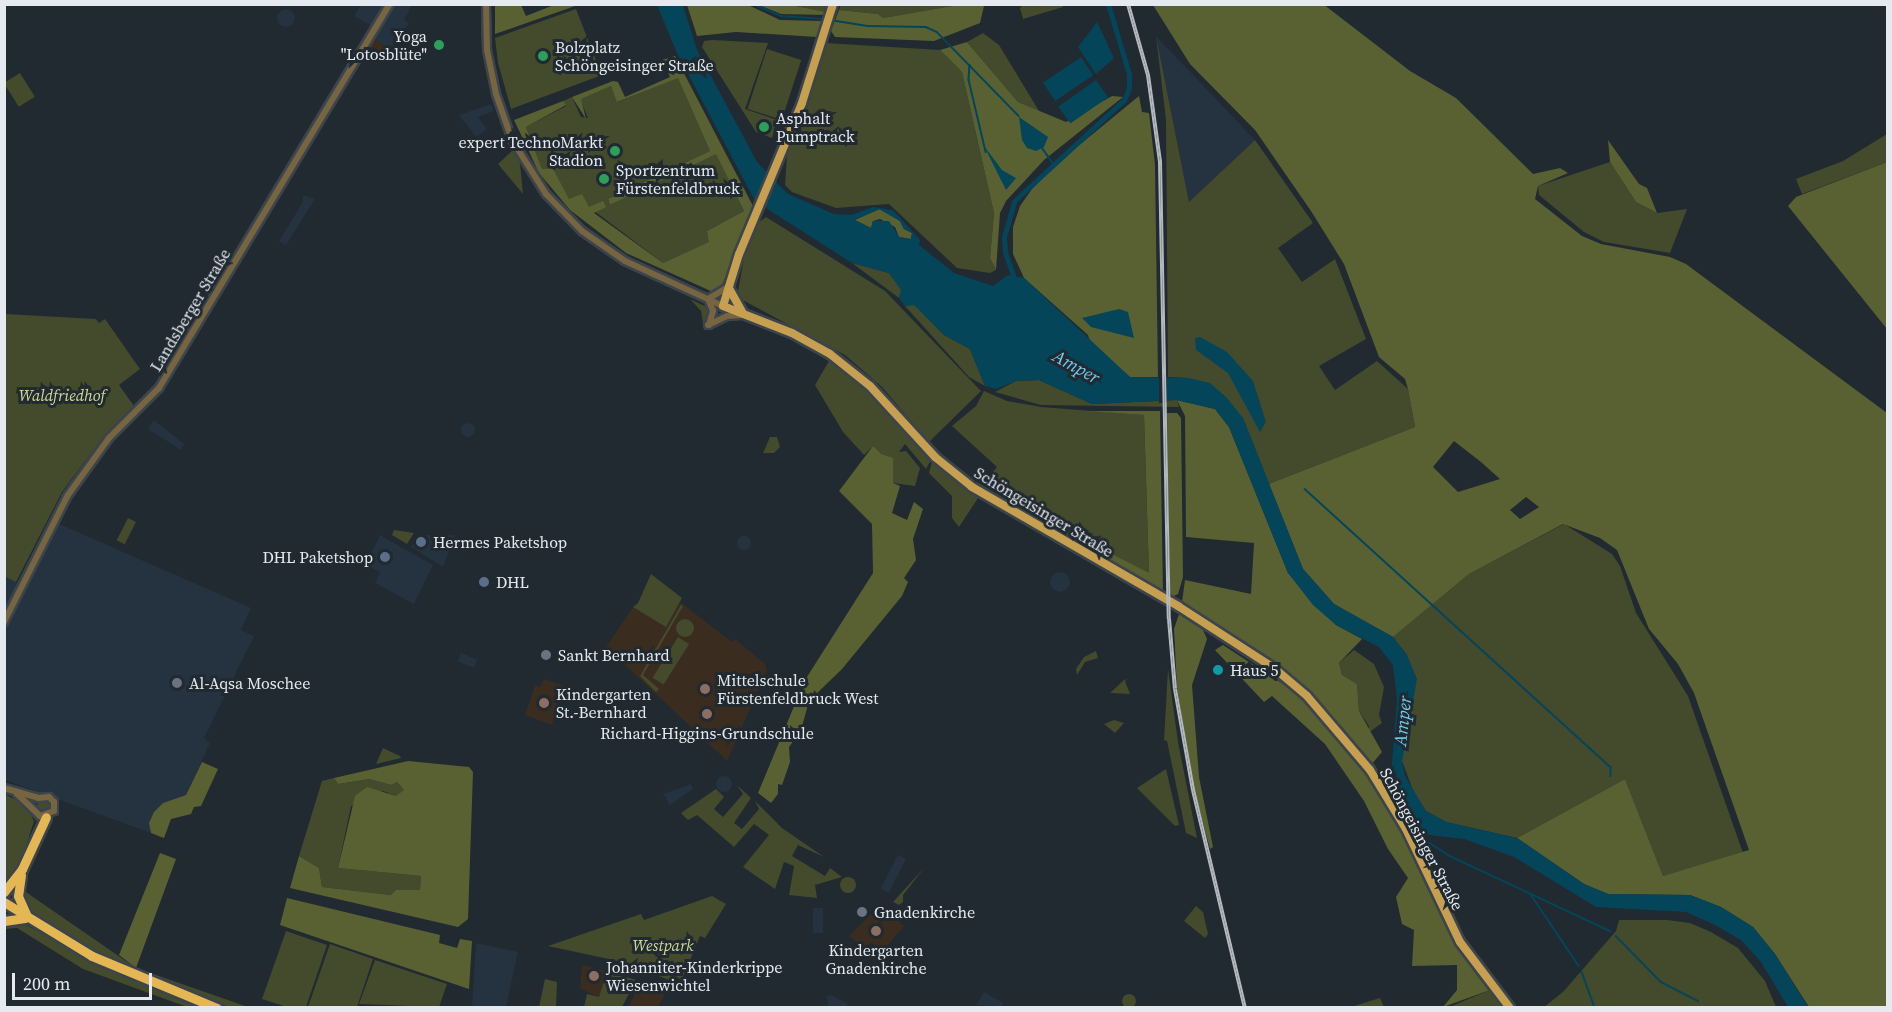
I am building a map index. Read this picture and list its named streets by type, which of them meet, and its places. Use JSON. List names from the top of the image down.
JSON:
{
  "streets": {
    "main road": ["Schöngeisinger Straße"],
    "street": ["Landsberger Straße"]
  },
  "water": ["Amper"],
  "parks": ["Waldfriedhof", "Westpark"],
  "places": [
    "Yoga \"Lotosblüte\"",
    "Bolzplatz Schöngeisinger Straße",
    "Asphalt Pumptrack",
    "expert TechnoMarkt Stadion",
    "Sportzentrum Fürstenfeldbruck",
    "Hermes Paketshop",
    "DHL Paketshop",
    "DHL",
    "Sankt Bernhard",
    "Haus 5",
    "Al-Aqsa Moschee",
    "Mittelschule Fürstenfeldbruck West",
    "Kindergarten St.-Bernhard",
    "Richard-Higgins-Grundschule",
    "Gnadenkirche",
    "Kindergarten Gnadenkirche",
    "Johanniter-Kinderkrippe Wiesenwichtel"
  ],
  "scale_bar": "200 m"
}
